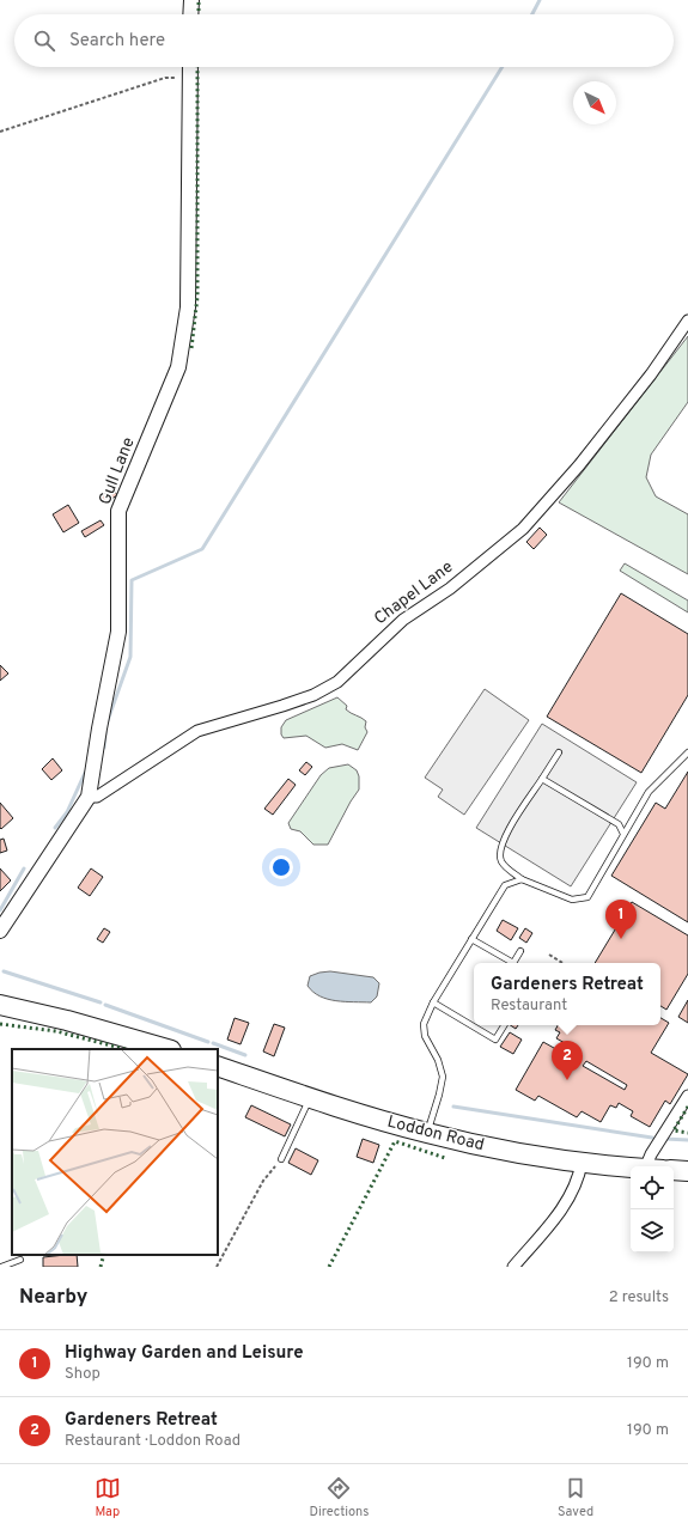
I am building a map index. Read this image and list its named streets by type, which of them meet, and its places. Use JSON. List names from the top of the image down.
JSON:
{
  "streets": {
    "highway": ["Loddon Road"],
    "street": ["Gull Lane", "Chapel Lane"]
  },
  "crossings": [
    ["Gull Lane", "Chapel Lane"]
  ],
  "north": "bottom right",
  "page": {
    "search": "Search here",
    "pins": ["1", "2"],
    "popup": ["Gardeners Retreat", "Restaurant"],
    "heading": ["Nearby", "2 results"],
    "list": [
      {
        "mark": "1",
        "name": "Highway Garden and Leisure",
        "note": "Shop",
        "value": "190 m"
      },
      {
        "mark": "2",
        "name": "Gardeners Retreat",
        "note": "Restaurant · Loddon Road",
        "value": "190 m"
      }
    ],
    "nav": ["Map", "Directions", "Saved"]
  }
}
